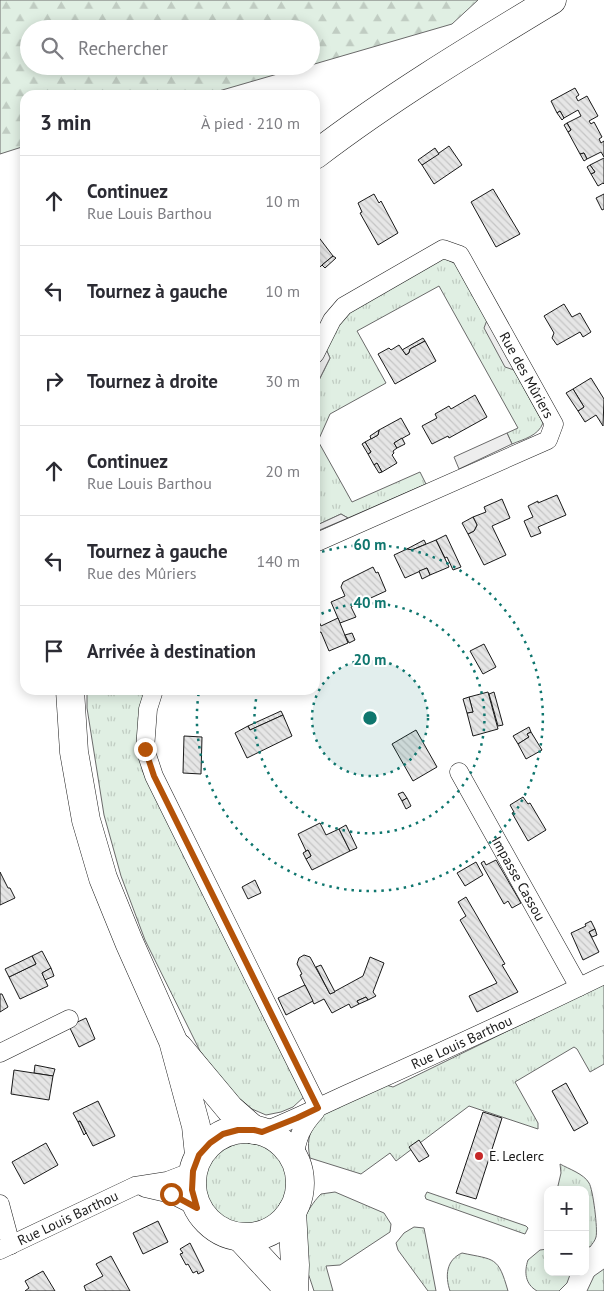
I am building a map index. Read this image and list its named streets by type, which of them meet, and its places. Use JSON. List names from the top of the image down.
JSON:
{
  "streets": {
    "street": ["Rue des Mûriers", "Impasse Cassou", "Rue Louis Barthou"]
  },
  "crossings": [
    ["Impasse Cassou", "Rue Louis Barthou"]
  ],
  "places": ["E. Leclerc"],
  "page": {
    "search": "Rechercher",
    "heading": ["3 min", "À pied · 210 m"],
    "list": [
      ["Continuez", "Rue Louis Barthou", "10 m"],
      ["Tournez à gauche", "10 m"],
      ["Tournez à droite", "30 m"],
      ["Continuez", "Rue Louis Barthou", "20 m"],
      ["Tournez à gauche", "Rue des Mûriers", "140 m"],
      "Arrivée à destination"
    ],
    "map_buttons": ["+", "−"]
  },
  "rings": ["60 m", "40 m", "20 m"]
}
